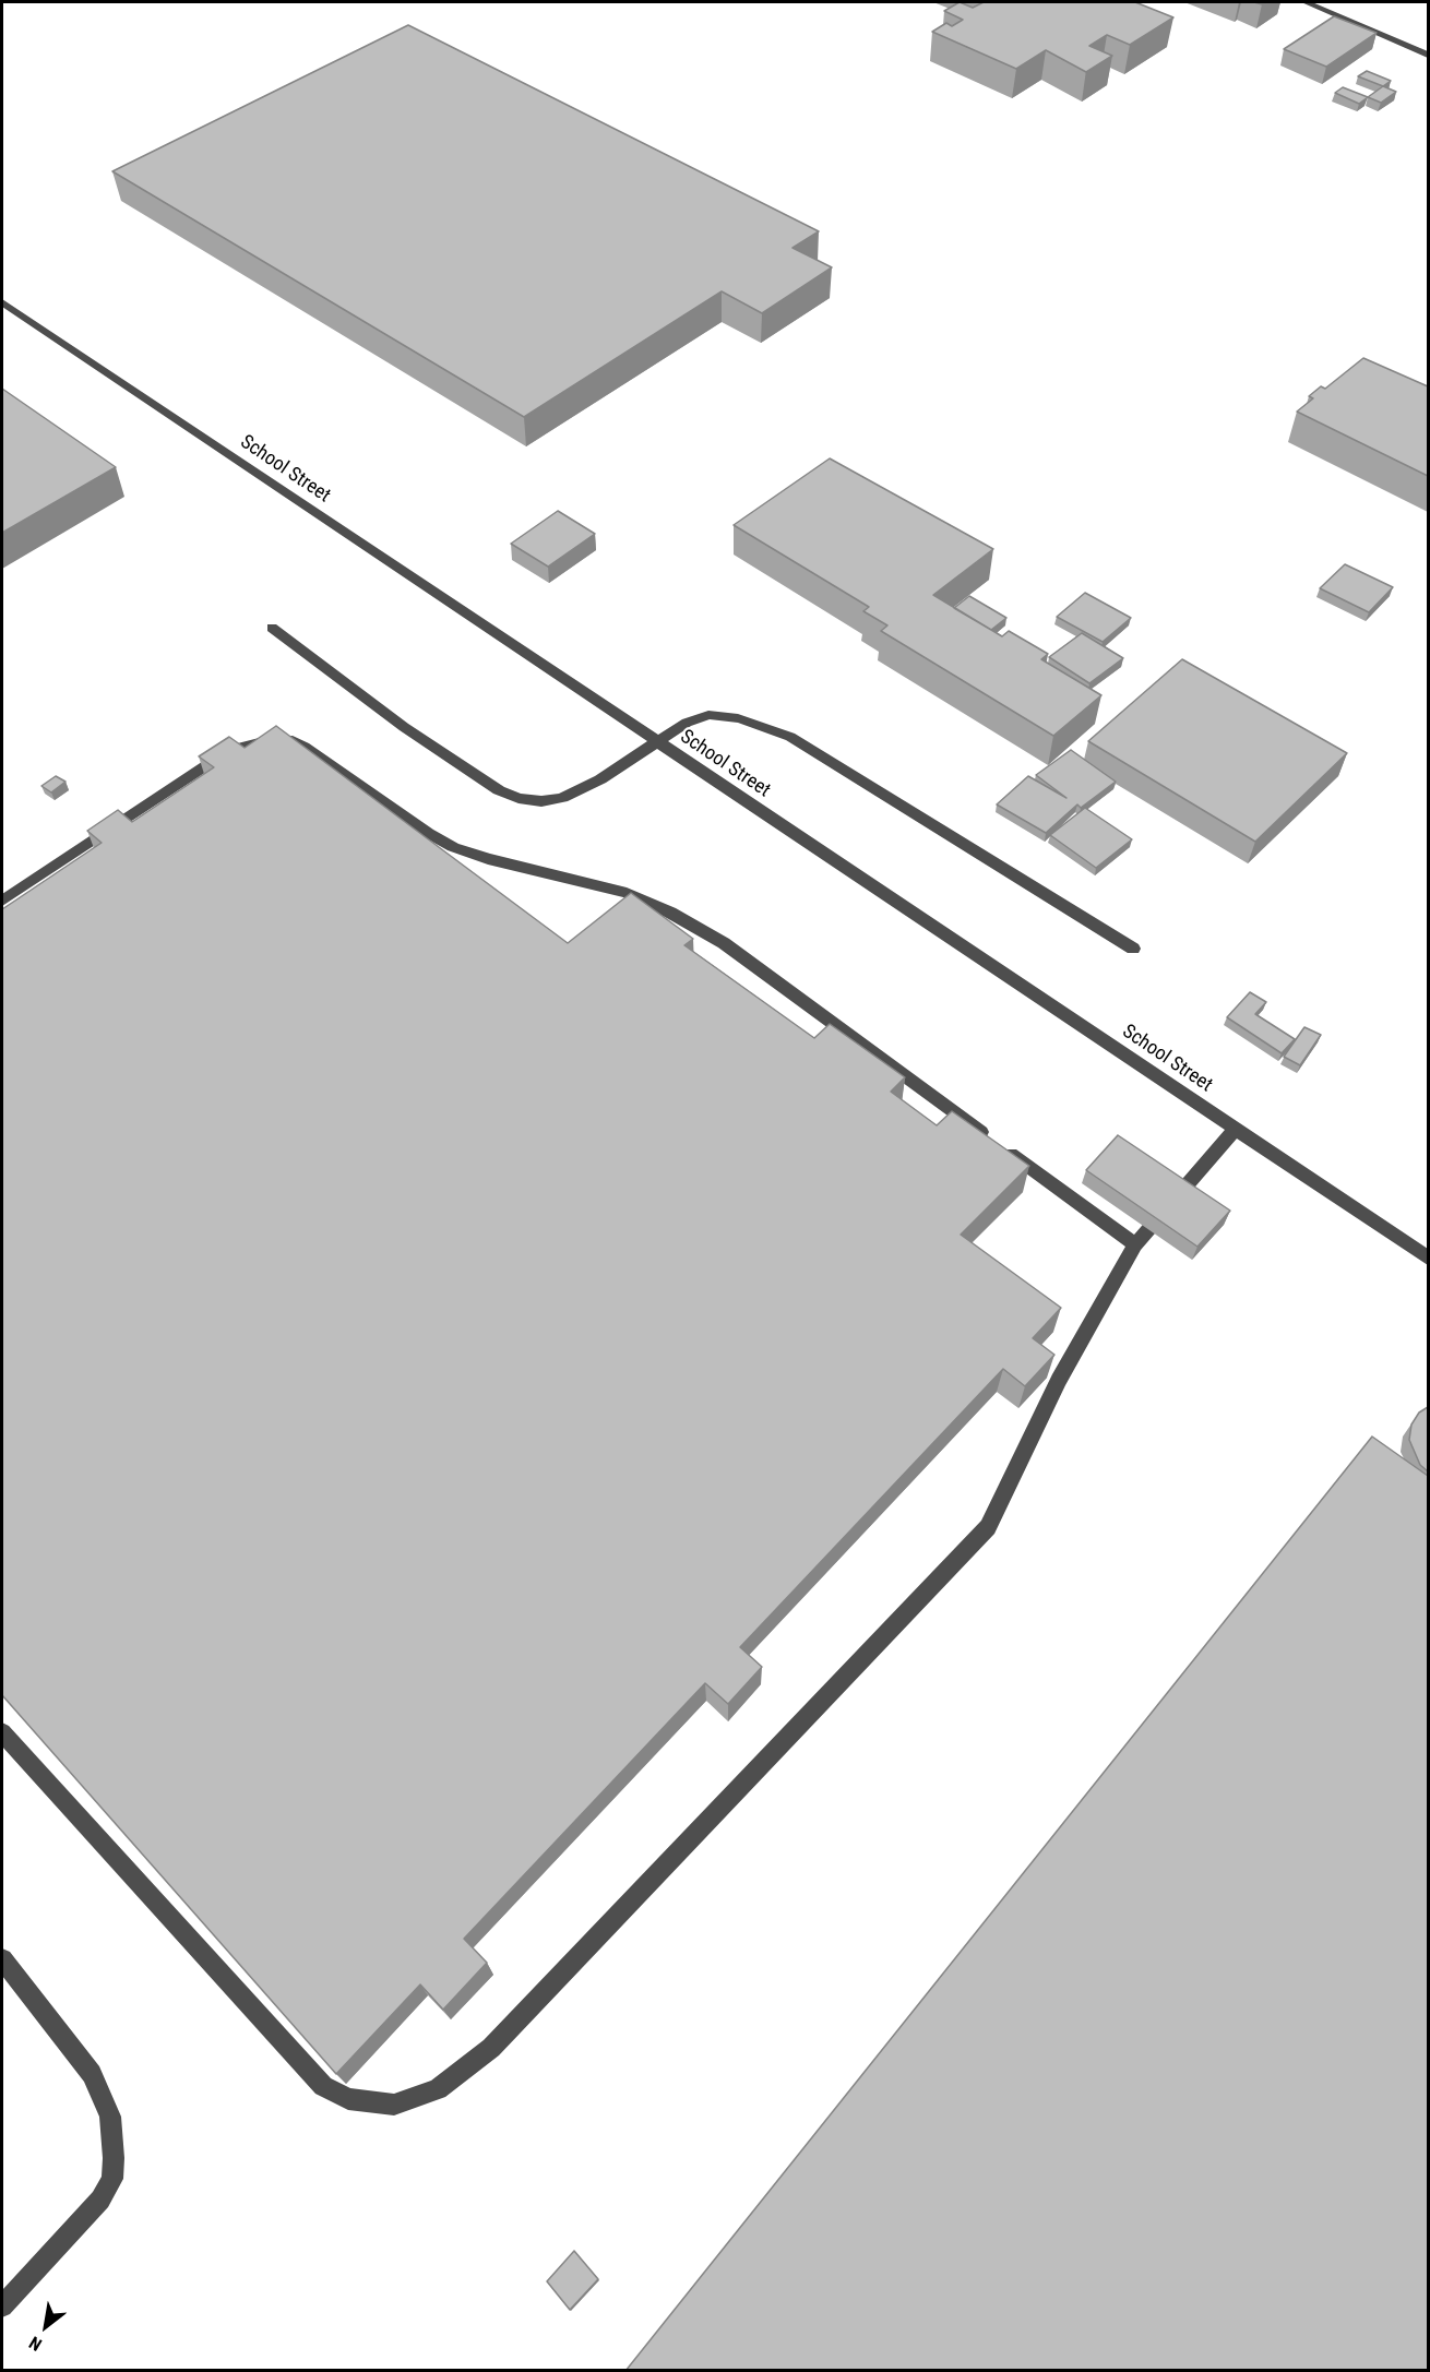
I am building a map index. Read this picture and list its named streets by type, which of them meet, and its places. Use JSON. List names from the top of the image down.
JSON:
{
  "streets": {
    "street": ["School Street"]
  },
  "north": "bottom left"
}
